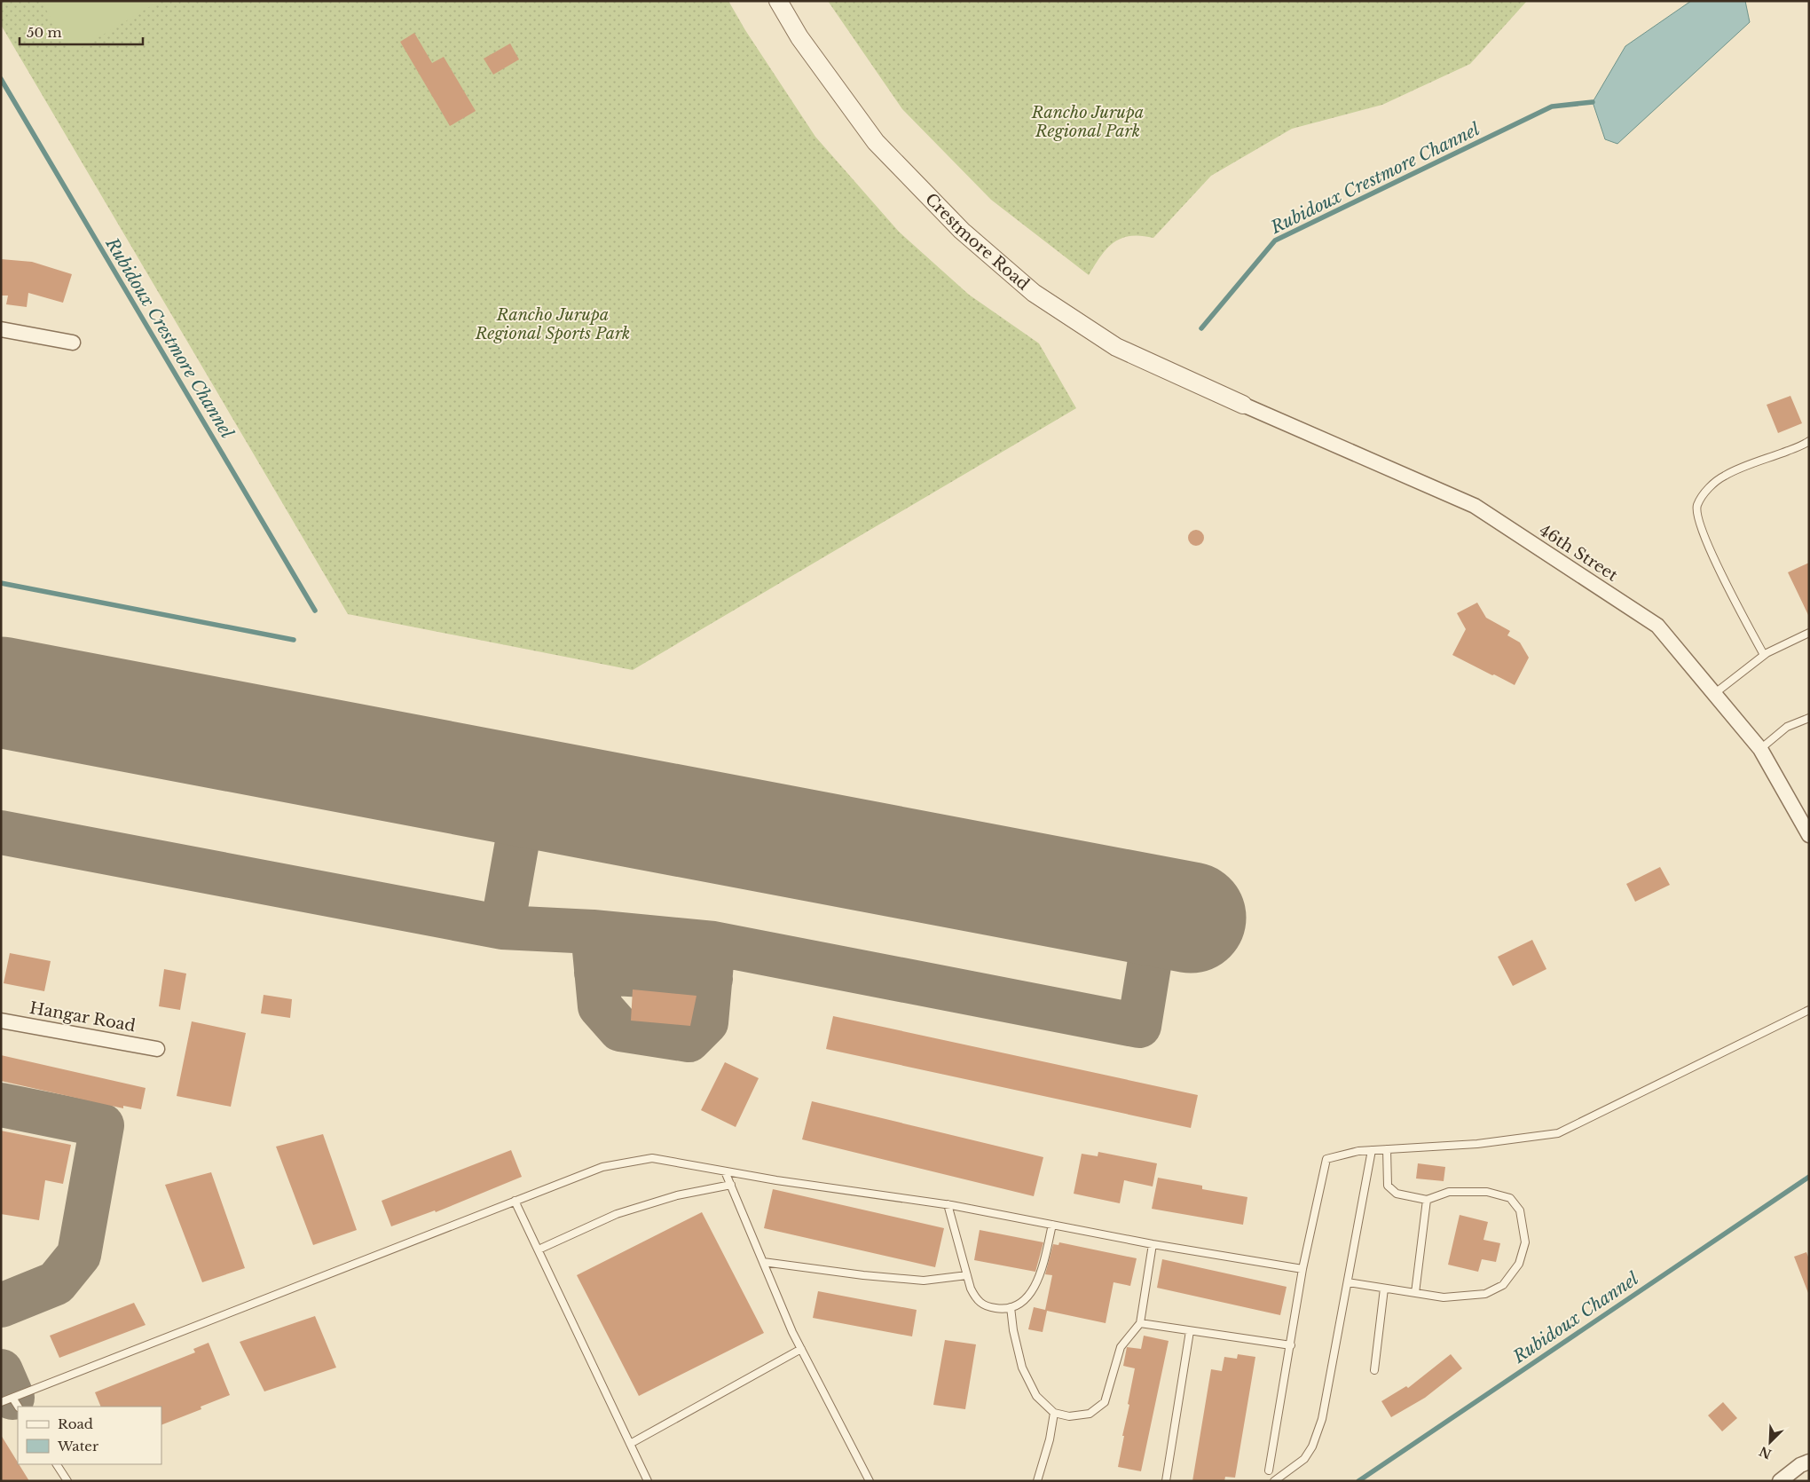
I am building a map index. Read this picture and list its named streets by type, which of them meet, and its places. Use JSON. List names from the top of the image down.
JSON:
{
  "streets": {
    "street": ["Crestmore Road", "46th Street", "Hangar Road"]
  },
  "crossings": [
    ["Crestmore Road", "46th Street"]
  ],
  "water": ["Rubidoux Crestmore Channel", "Rubidoux Channel"],
  "parks": ["Rancho Jurupa Regional Park", "Rancho Jurupa Regional Sports Park"],
  "legend": ["Road", "Water"],
  "scale_bar": "50 m",
  "north": "bottom left"
}
